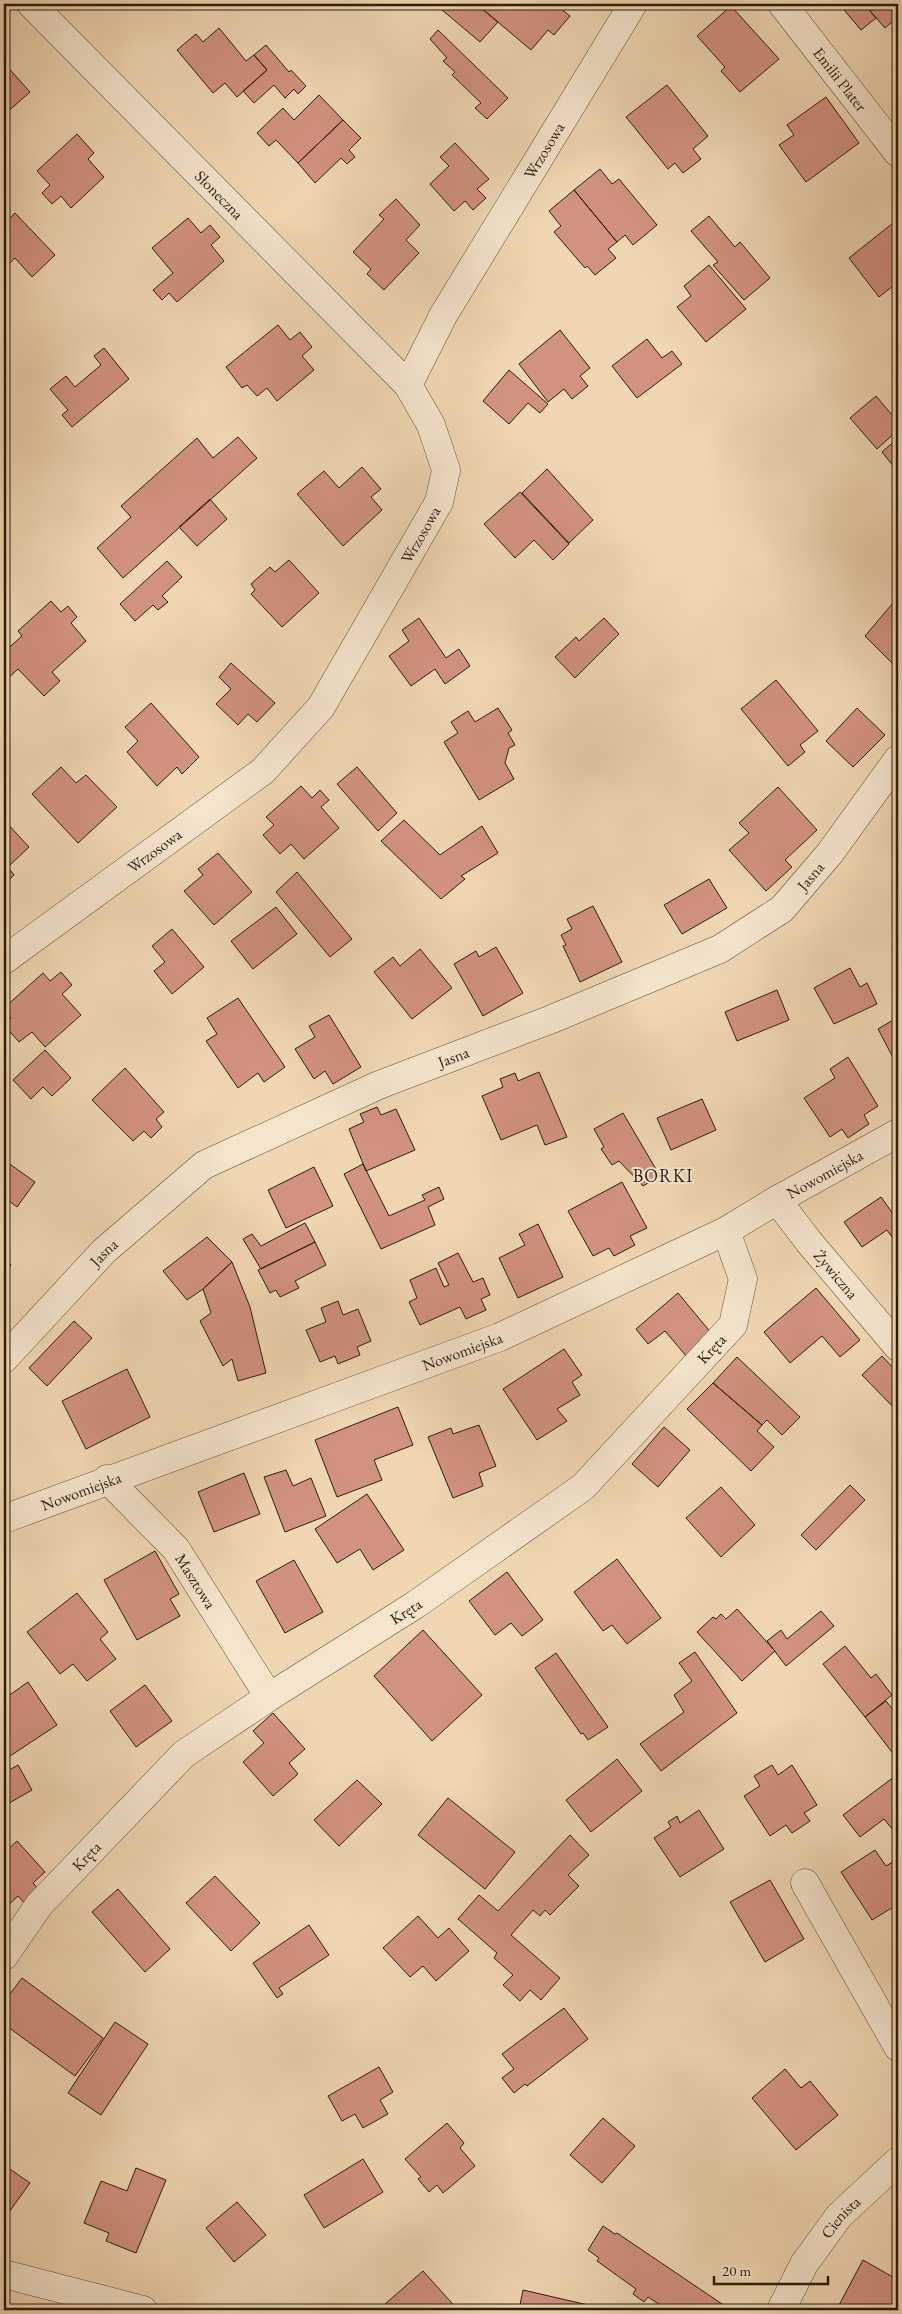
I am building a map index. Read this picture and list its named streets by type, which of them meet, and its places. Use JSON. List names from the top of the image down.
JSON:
{
  "streets": {
    "street": [
      "Emilii Plater",
      "Wrzosowa",
      "Słoneczna",
      "Jasna",
      "Nowomiejska",
      "Żywiczna",
      "Kręta",
      "Masztowa",
      "Cienista"
    ]
  },
  "crossings": [
    ["Wrzosowa", "Słoneczna"],
    ["Nowomiejska", "Żywiczna"],
    ["Nowomiejska", "Kręta"],
    ["Nowomiejska", "Masztowa"],
    ["Kręta", "Masztowa"]
  ],
  "districts": ["BORKI"],
  "scale_bar": "20 m"
}
